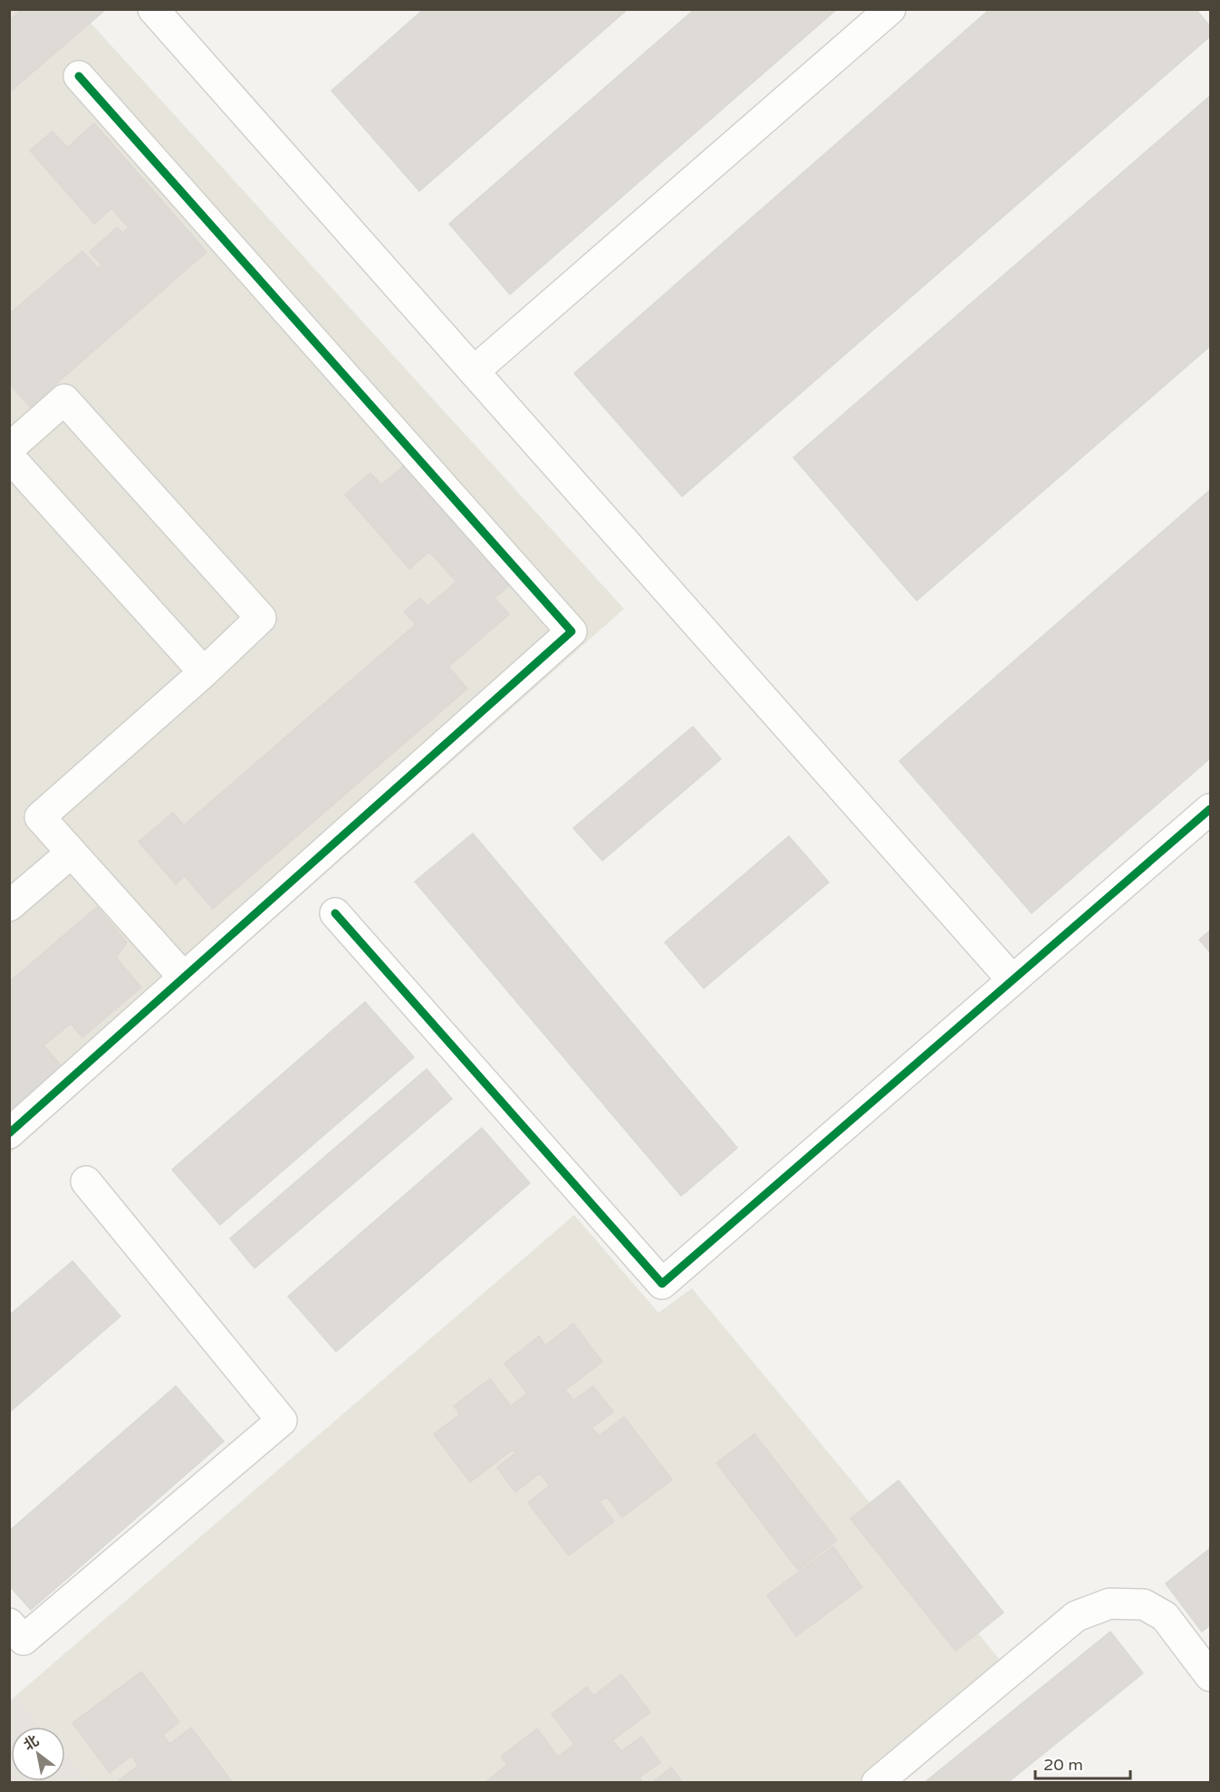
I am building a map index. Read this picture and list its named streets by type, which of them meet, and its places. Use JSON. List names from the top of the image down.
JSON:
{
  "scale_bar": "20 m",
  "north": "top left"
}
